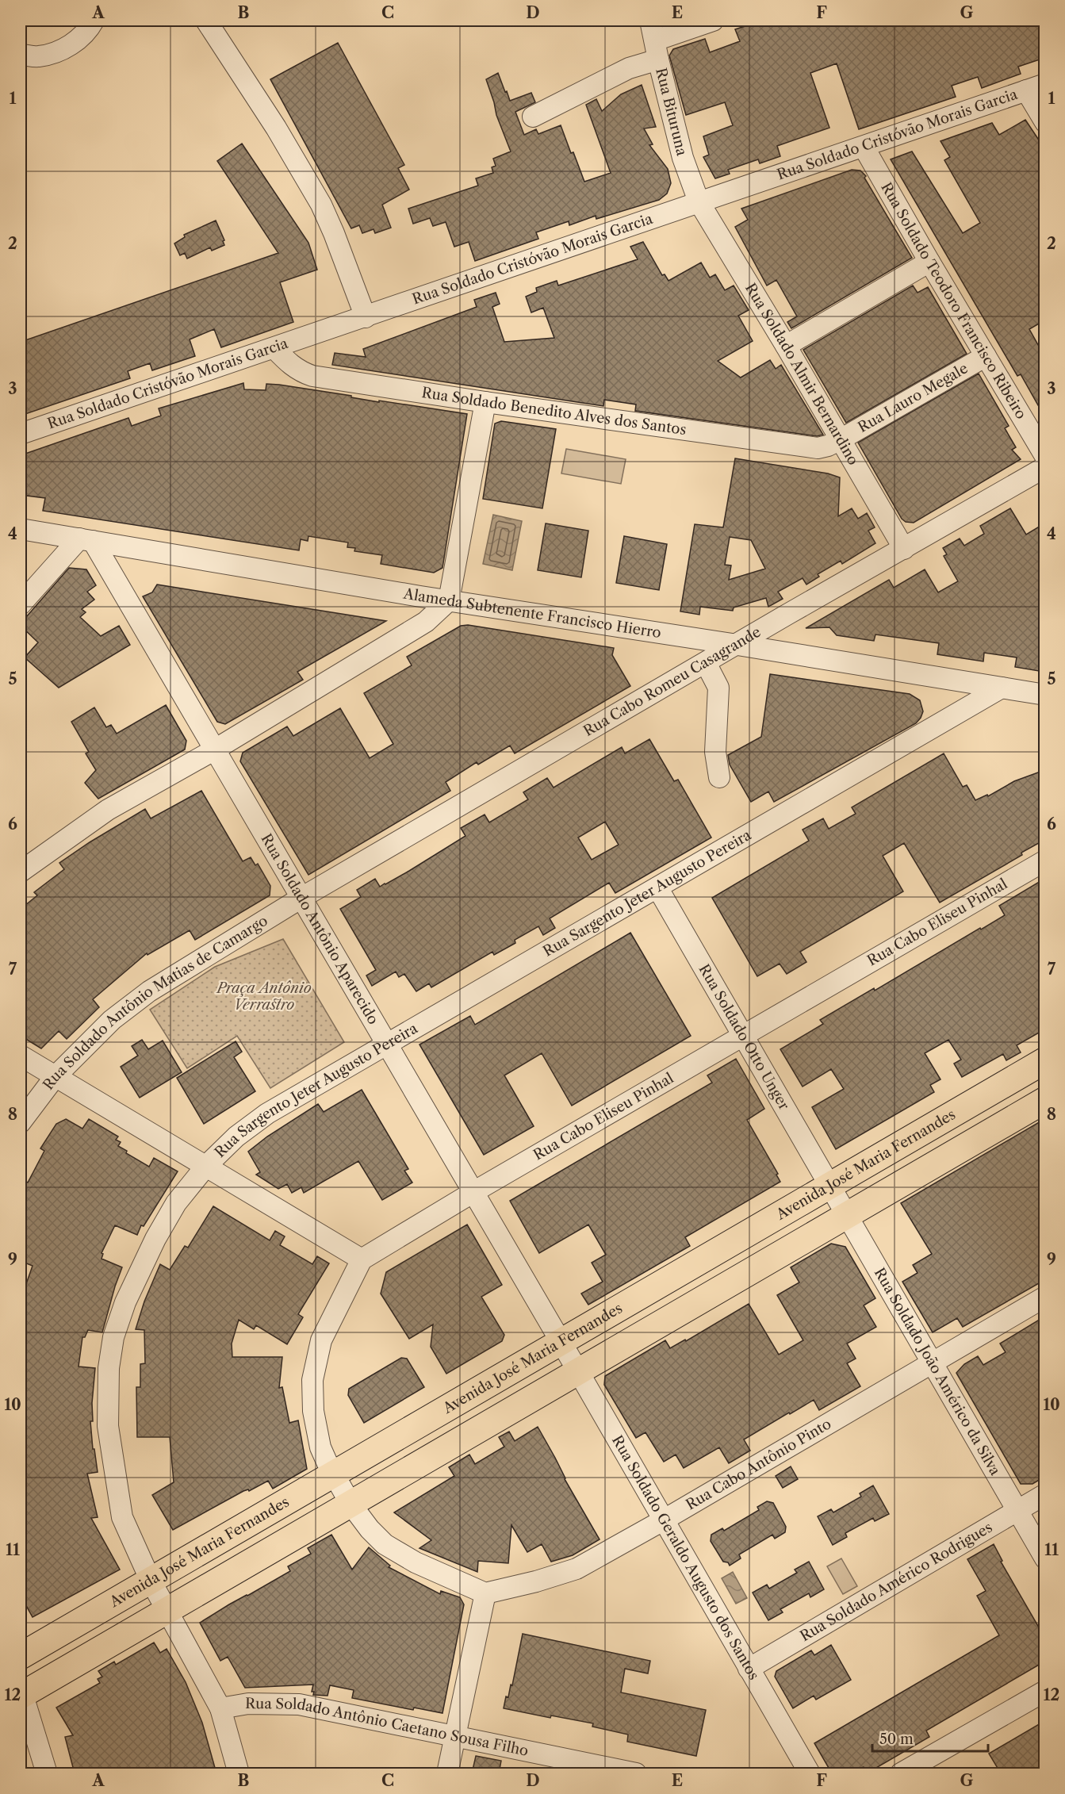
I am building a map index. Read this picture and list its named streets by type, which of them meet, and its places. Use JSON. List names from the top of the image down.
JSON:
{
  "streets": {
    "main road": ["Avenida José Maria Fernandes"],
    "street": [
      "Rua Bituruna",
      "Rua Soldado Cristóvão Morais Garcia",
      "Rua Soldado Teodoro Francisco Ribeiro",
      "Rua Soldado Almir Bernardino",
      "Rua Lauro Megale",
      "Rua Soldado Benedito Alves dos Santos",
      "Alameda Subtenente Francisco Hierro",
      "Rua Cabo Romeu Casagrande",
      "Rua Sargento Jeter Augusto Pereira",
      "Rua Cabo Eliseu Pinhal",
      "Rua Soldado Antônio Aparecido",
      "Rua Soldado Antônio Matias de Camargo",
      "Rua Soldado Otto Unger",
      "Rua Soldado João Américo da Silva",
      "Rua Cabo Antônio Pinto",
      "Rua Soldado Geraldo Augusto dos Santos",
      "Rua Soldado Américo Rodrigues",
      "Rua Soldado Antônio Caetano Sousa Filho"
    ]
  },
  "crossings": [
    ["Rua Bituruna", "Rua Soldado Cristóvão Morais Garcia"],
    ["Rua Bituruna", "Rua Soldado Almir Bernardino"],
    ["Rua Soldado Cristóvão Morais Garcia", "Rua Soldado Teodoro Francisco Ribeiro"],
    ["Rua Soldado Cristóvão Morais Garcia", "Rua Soldado Almir Bernardino"],
    ["Rua Soldado Cristóvão Morais Garcia", "Rua Soldado Benedito Alves dos Santos"],
    ["Rua Soldado Teodoro Francisco Ribeiro", "Rua Lauro Megale"],
    ["Rua Soldado Almir Bernardino", "Rua Lauro Megale"],
    ["Rua Soldado Almir Bernardino", "Rua Soldado Benedito Alves dos Santos"],
    ["Rua Soldado Almir Bernardino", "Rua Cabo Romeu Casagrande"],
    ["Rua Lauro Megale", "Rua Soldado Benedito Alves dos Santos"],
    ["Alameda Subtenente Francisco Hierro", "Rua Cabo Romeu Casagrande"],
    ["Alameda Subtenente Francisco Hierro", "Rua Sargento Jeter Augusto Pereira"],
    ["Alameda Subtenente Francisco Hierro", "Rua Soldado Antônio Aparecido"],
    ["Rua Cabo Romeu Casagrande", "Rua Soldado Antônio Aparecido"],
    ["Rua Cabo Romeu Casagrande", "Rua Soldado Antônio Matias de Camargo"],
    ["Rua Sargento Jeter Augusto Pereira", "Rua Soldado Antônio Aparecido"],
    ["Rua Sargento Jeter Augusto Pereira", "Rua Soldado Otto Unger"],
    ["Rua Sargento Jeter Augusto Pereira", "Avenida José Maria Fernandes"],
    ["Rua Sargento Jeter Augusto Pereira", "Rua Soldado Antônio Caetano Sousa Filho"],
    ["Rua Cabo Eliseu Pinhal", "Rua Soldado Antônio Aparecido"],
    ["Rua Cabo Eliseu Pinhal", "Rua Soldado Otto Unger"],
    ["Rua Soldado Antônio Aparecido", "Rua Soldado Antônio Matias de Camargo"],
    ["Rua Soldado Antônio Aparecido", "Avenida José Maria Fernandes"],
    ["Rua Soldado Antônio Aparecido", "Rua Soldado Geraldo Augusto dos Santos"],
    ["Rua Soldado Otto Unger", "Avenida José Maria Fernandes"],
    ["Rua Soldado Otto Unger", "Rua Soldado João Américo da Silva"],
    ["Avenida José Maria Fernandes", "Rua Soldado João Américo da Silva"],
    ["Avenida José Maria Fernandes", "Rua Soldado Geraldo Augusto dos Santos"],
    ["Rua Soldado João Américo da Silva", "Rua Cabo Antônio Pinto"],
    ["Rua Soldado João Américo da Silva", "Rua Soldado Américo Rodrigues"],
    ["Rua Cabo Antônio Pinto", "Rua Soldado Geraldo Augusto dos Santos"],
    ["Rua Soldado Geraldo Augusto dos Santos", "Rua Soldado Américo Rodrigues"]
  ],
  "parks": ["Praça Antônio Verrastro"],
  "scale_bar": "50 m",
  "grid": {
    "columns": [
      "A",
      "B",
      "C",
      "D",
      "E",
      "F",
      "G"
    ],
    "rows": [
      "1",
      "2",
      "3",
      "4",
      "5",
      "6",
      "7",
      "8",
      "9",
      "10",
      "11",
      "12"
    ]
  }
}
